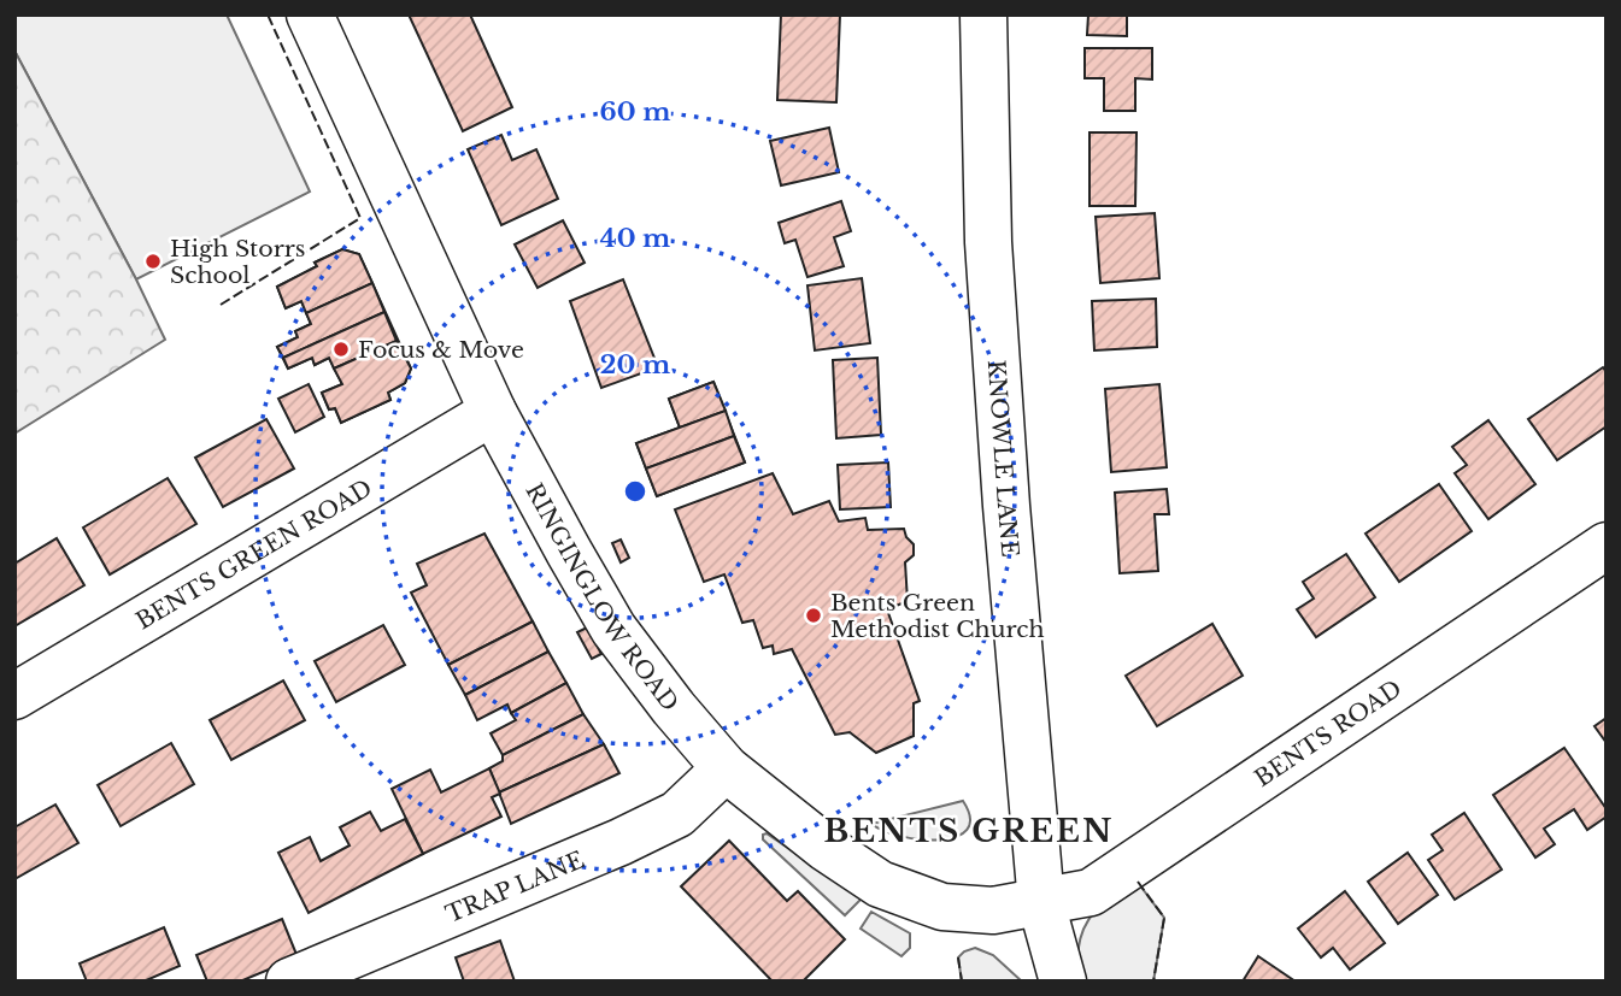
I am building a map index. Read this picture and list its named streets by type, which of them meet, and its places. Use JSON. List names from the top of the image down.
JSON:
{
  "streets": {
    "street": [
      "KNOWLE LANE",
      "BENTS GREEN ROAD",
      "RINGINGLOW ROAD",
      "BENTS ROAD",
      "TRAP LANE"
    ]
  },
  "crossings": [
    ["KNOWLE LANE", "RINGINGLOW ROAD"],
    ["KNOWLE LANE", "BENTS ROAD"],
    ["BENTS GREEN ROAD", "RINGINGLOW ROAD"],
    ["RINGINGLOW ROAD", "BENTS ROAD"],
    ["RINGINGLOW ROAD", "TRAP LANE"]
  ],
  "districts": ["BENTS GREEN"],
  "places": ["High Storrs School", "Focus & Move", "Bents Green Methodist Church"],
  "rings": ["60 m", "40 m", "20 m"]
}
